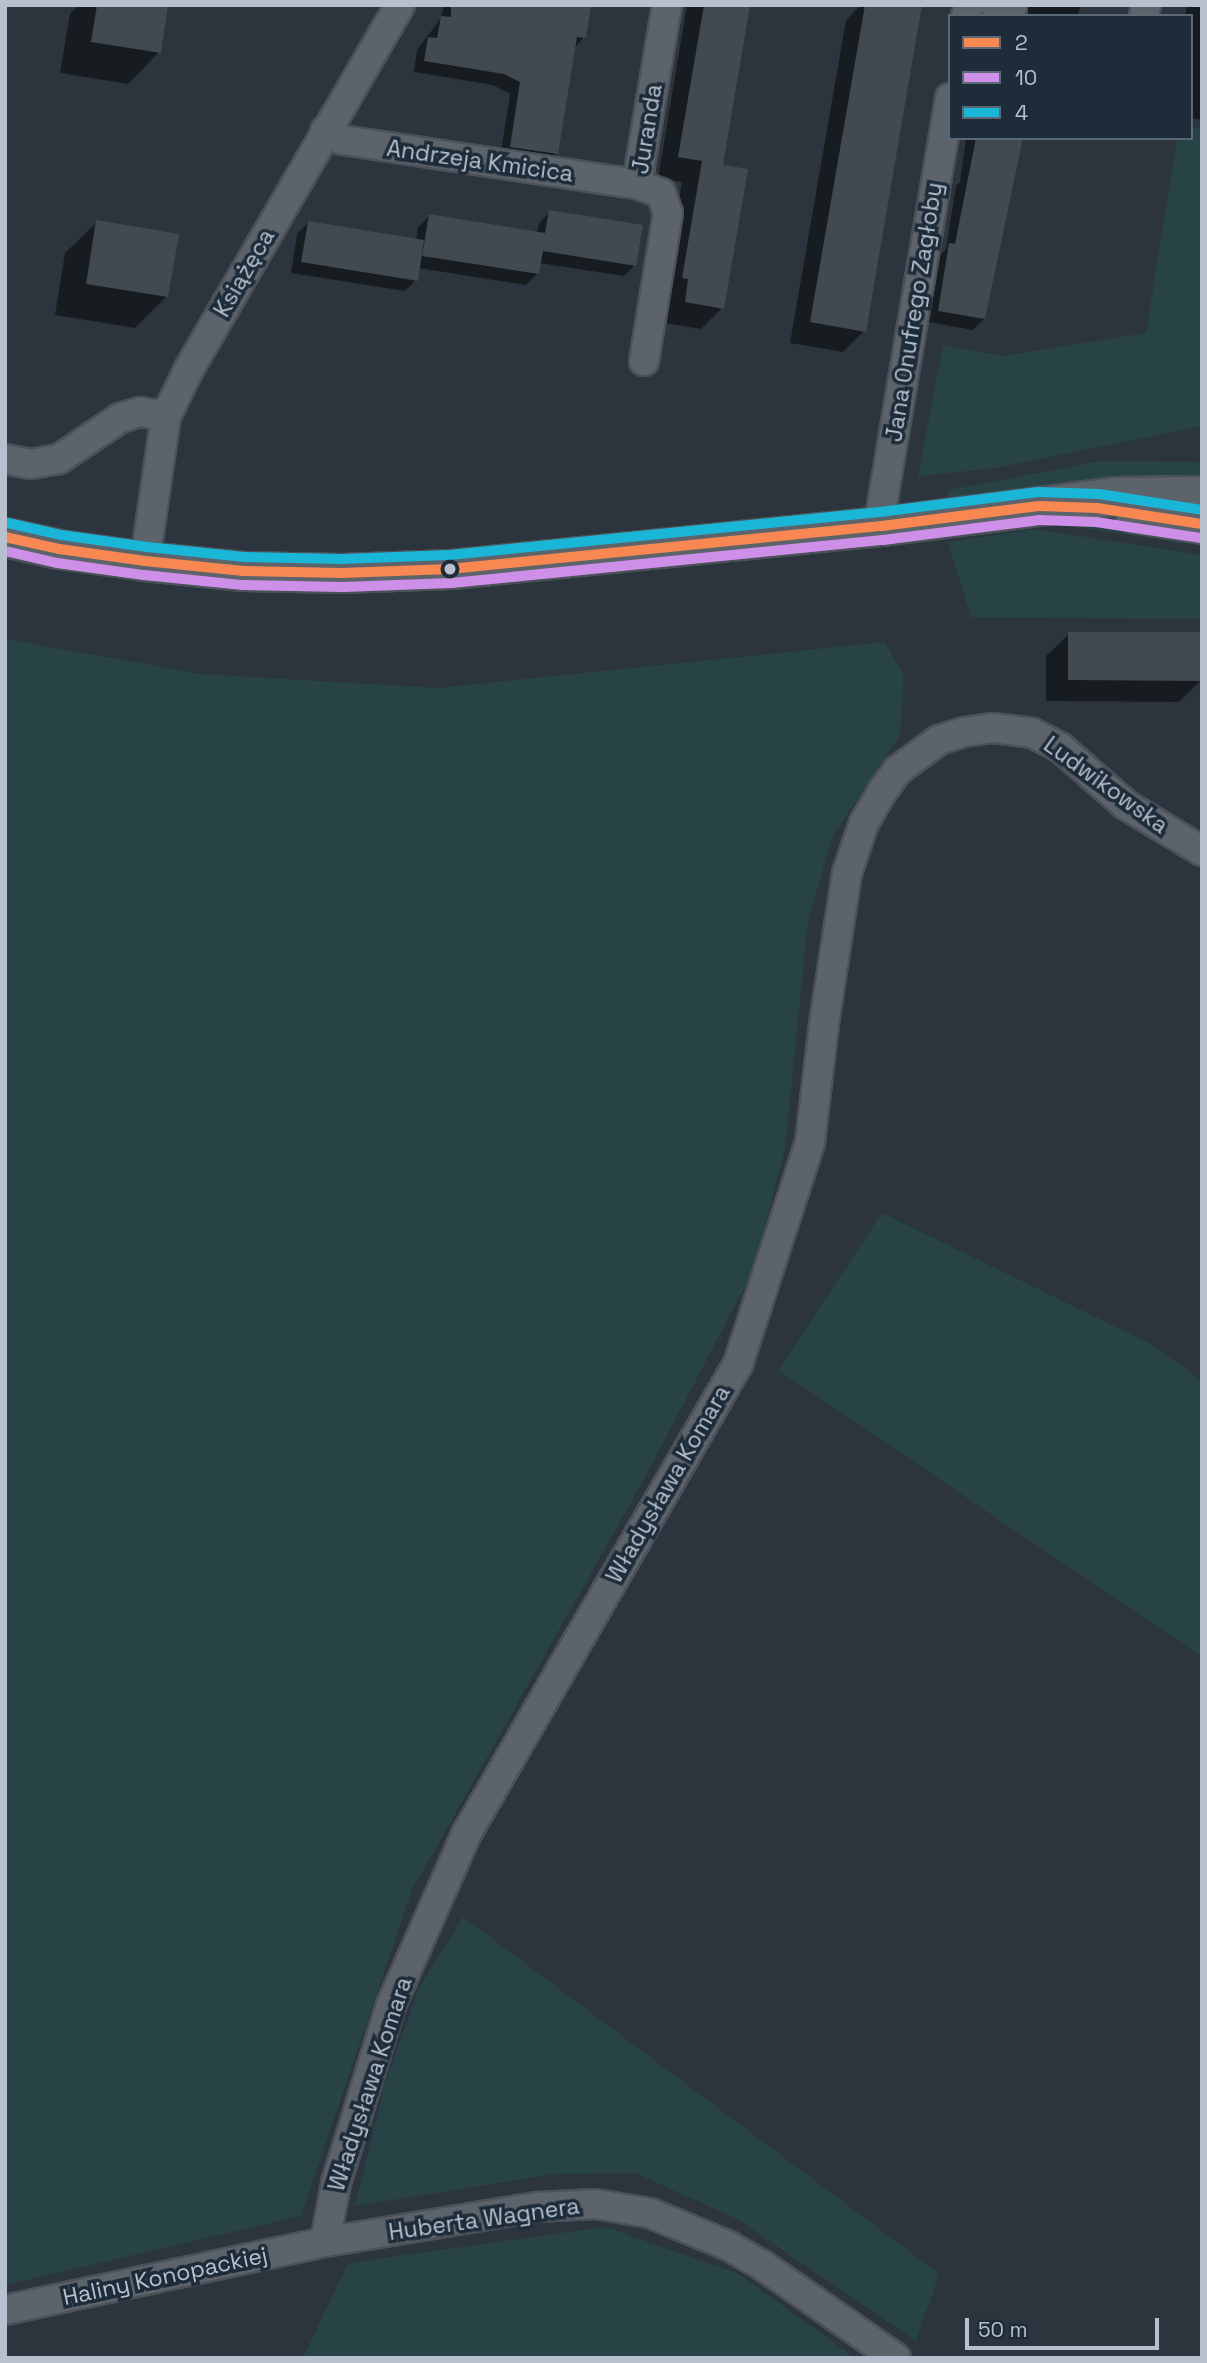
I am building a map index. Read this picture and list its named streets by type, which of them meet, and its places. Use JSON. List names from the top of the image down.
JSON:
{
  "streets": {
    "street": [
      "Juranda",
      "Andrzeja Kmicica",
      "Książęca",
      "Jana Onufrego Zagłoby",
      "Ludwikowska",
      "Władysława Komara",
      "Huberta Wagnera",
      "Haliny Konopackiej"
    ]
  },
  "crossings": [
    ["Juranda", "Andrzeja Kmicica"],
    ["Andrzeja Kmicica", "Książęca"],
    ["Ludwikowska", "Władysława Komara"],
    ["Władysława Komara", "Huberta Wagnera"],
    ["Władysława Komara", "Haliny Konopackiej"],
    ["Huberta Wagnera", "Haliny Konopackiej"]
  ],
  "lines": ["transit line 4", "transit line 2", "transit line 10"],
  "legend": ["2", "10", "4"],
  "scale_bar": "50 m"
}
